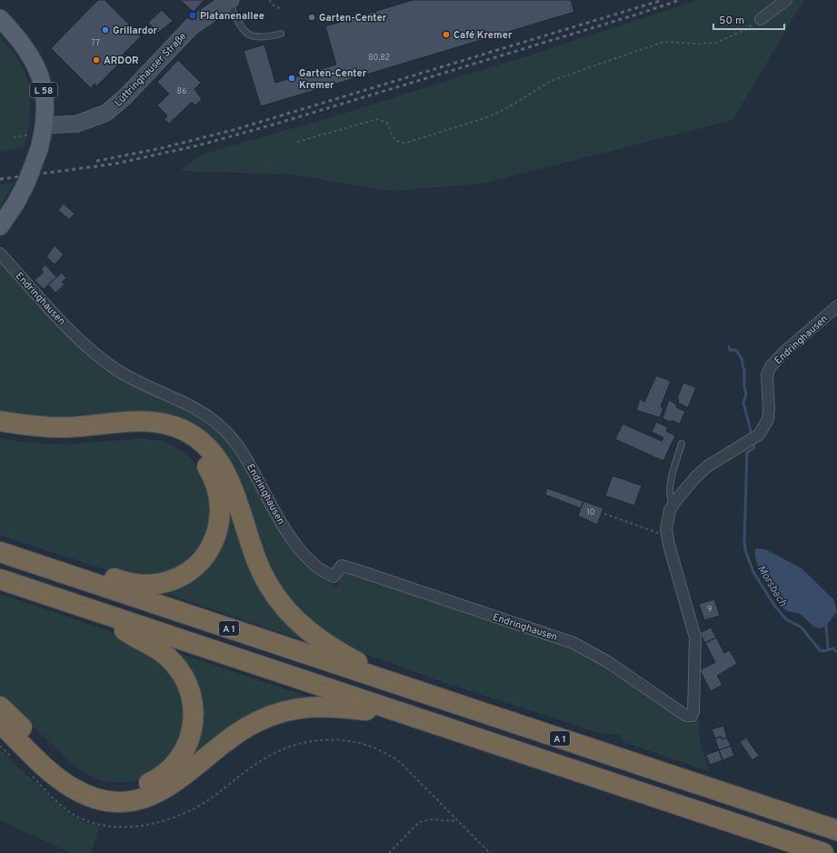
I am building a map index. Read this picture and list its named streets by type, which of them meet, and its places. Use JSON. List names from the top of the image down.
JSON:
{
  "streets": {
    "highway": ["A 1"],
    "main road": ["L 58"],
    "street": ["Lüttringhauser Straße", "Endringhausen"]
  },
  "crossings": [
    ["Lüttringhauser Straße", "L 58"]
  ],
  "water": ["Morsbach"],
  "places": {
    "transit": ["Platanenallee"],
    "other": [
      "Garten-Center",
      "Grillardor",
      "Café Kremer",
      "ARDOR",
      "Garten-Center Kremer"
    ]
  },
  "house_numbers": [
    "77",
    "80,82",
    "86",
    "10",
    "9"
  ],
  "scale_bar": "50 m"
}
